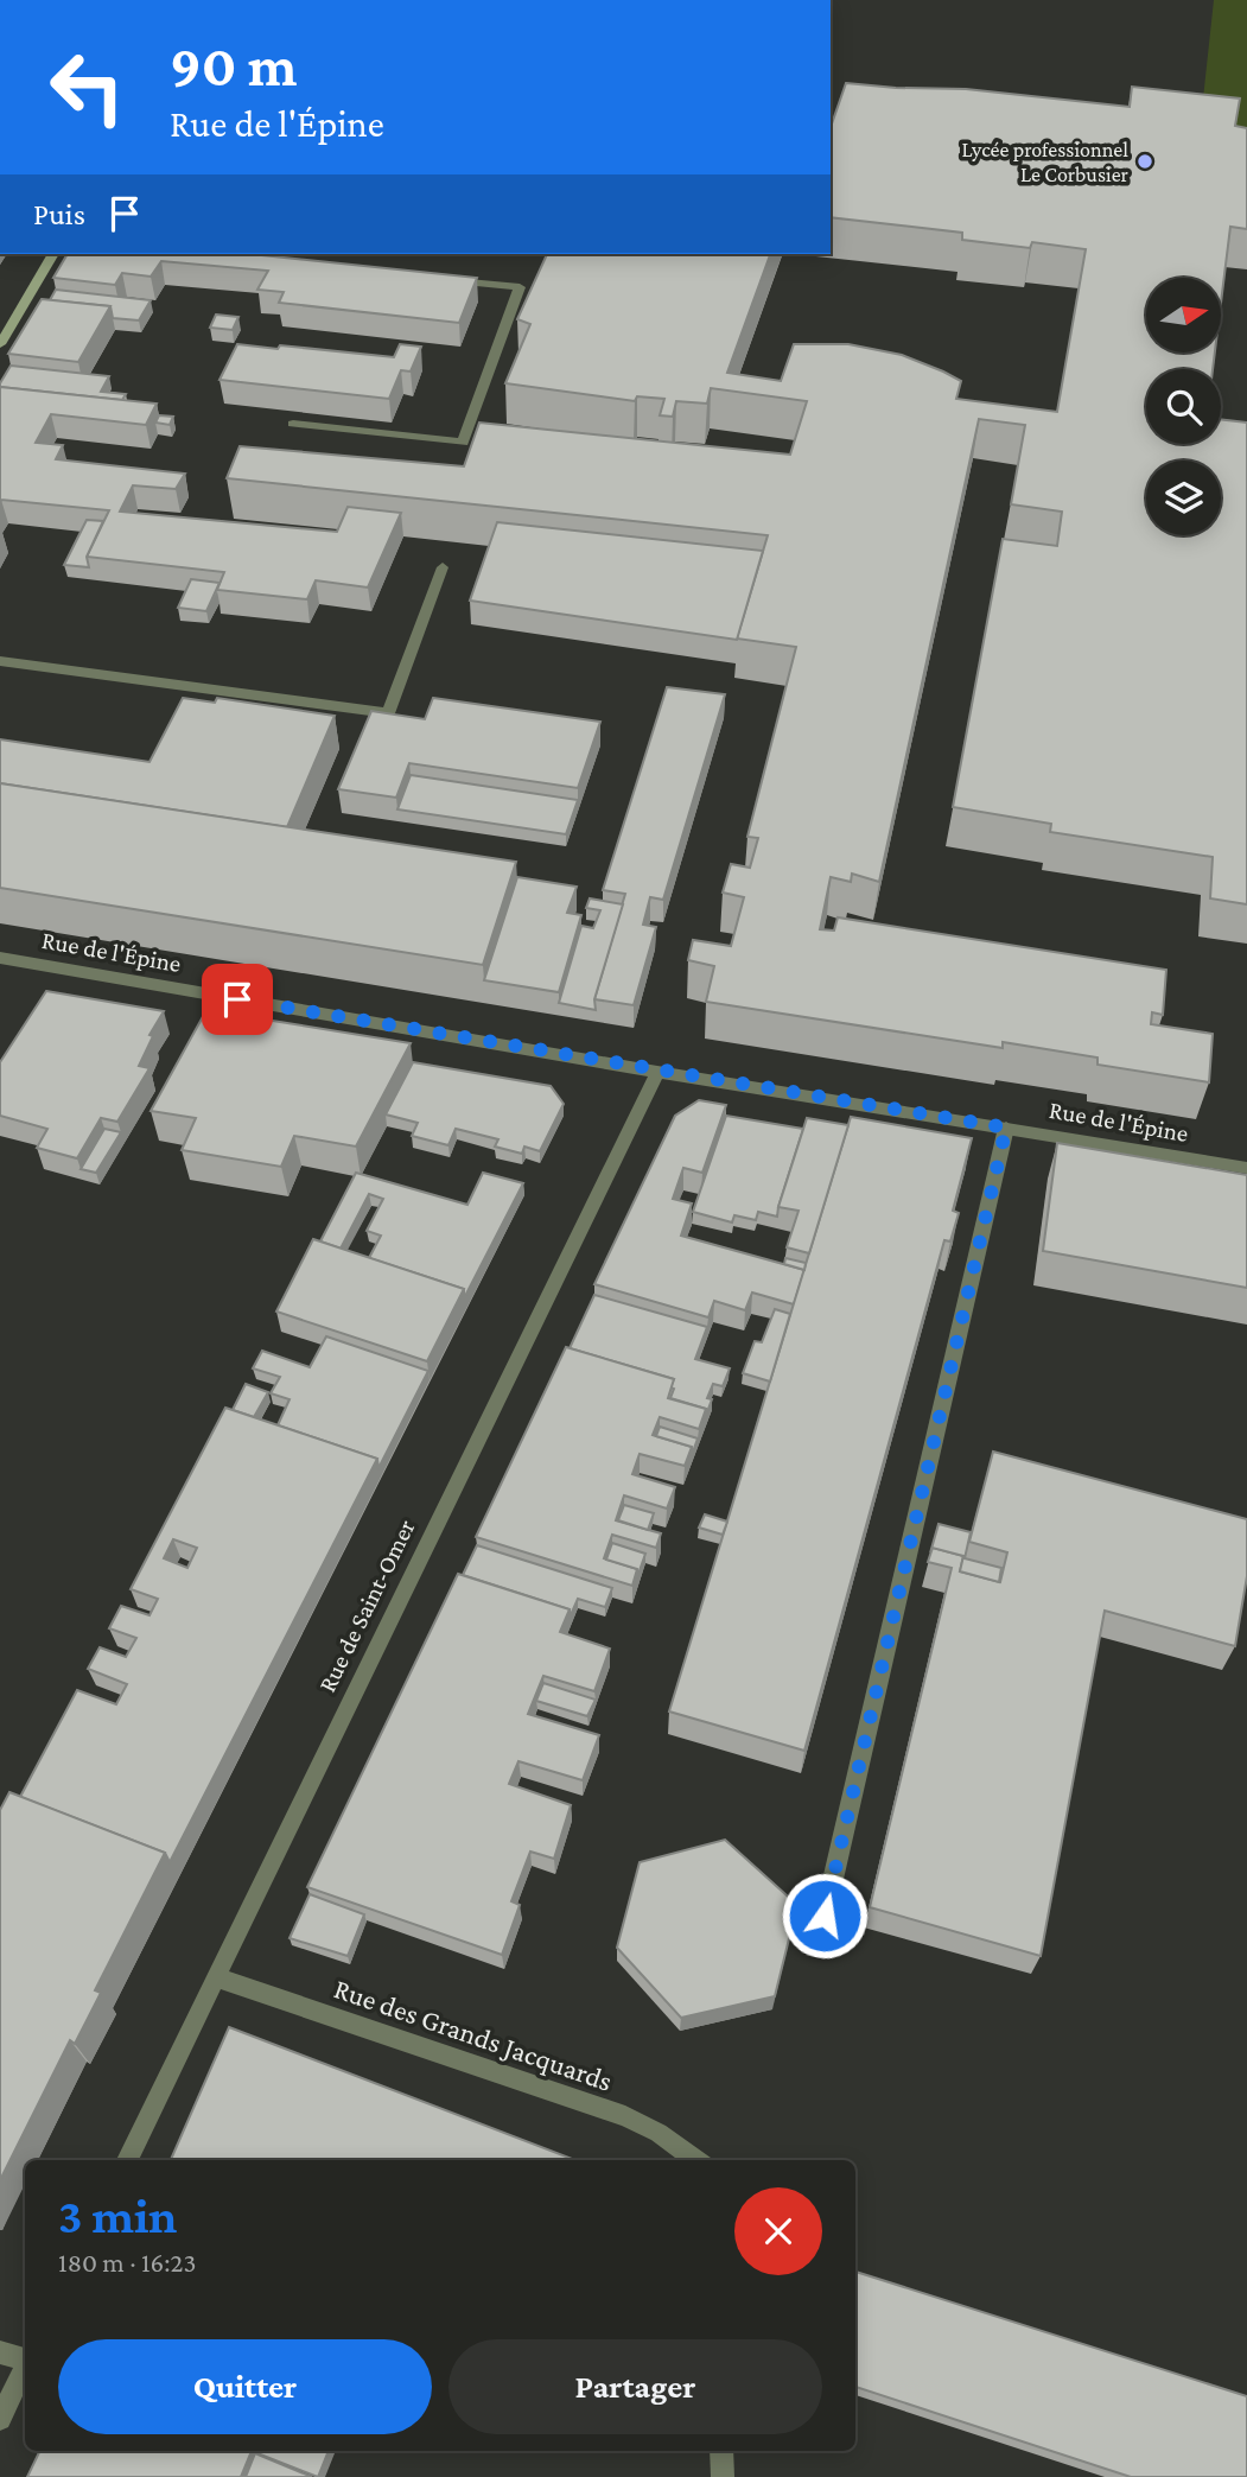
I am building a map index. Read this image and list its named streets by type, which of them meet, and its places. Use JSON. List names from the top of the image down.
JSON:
{
  "streets": {
    "street": ["Rue de l'Épine", "Rue de Saint-Omer", "Rue des Grands Jacquards"]
  },
  "crossings": [
    ["Rue de l'Épine", "Rue de Saint-Omer"],
    ["Rue de Saint-Omer", "Rue des Grands Jacquards"]
  ],
  "places": ["Lycée professionnel Le Corbusier"],
  "north": "right",
  "page": {
    "turn": ["90 m", "Rue de l'Épine"],
    "then": "Puis",
    "heading": ["3 min", "180 m · 16:23"],
    "buttons": ["Quitter", "Partager"]
  }
}
